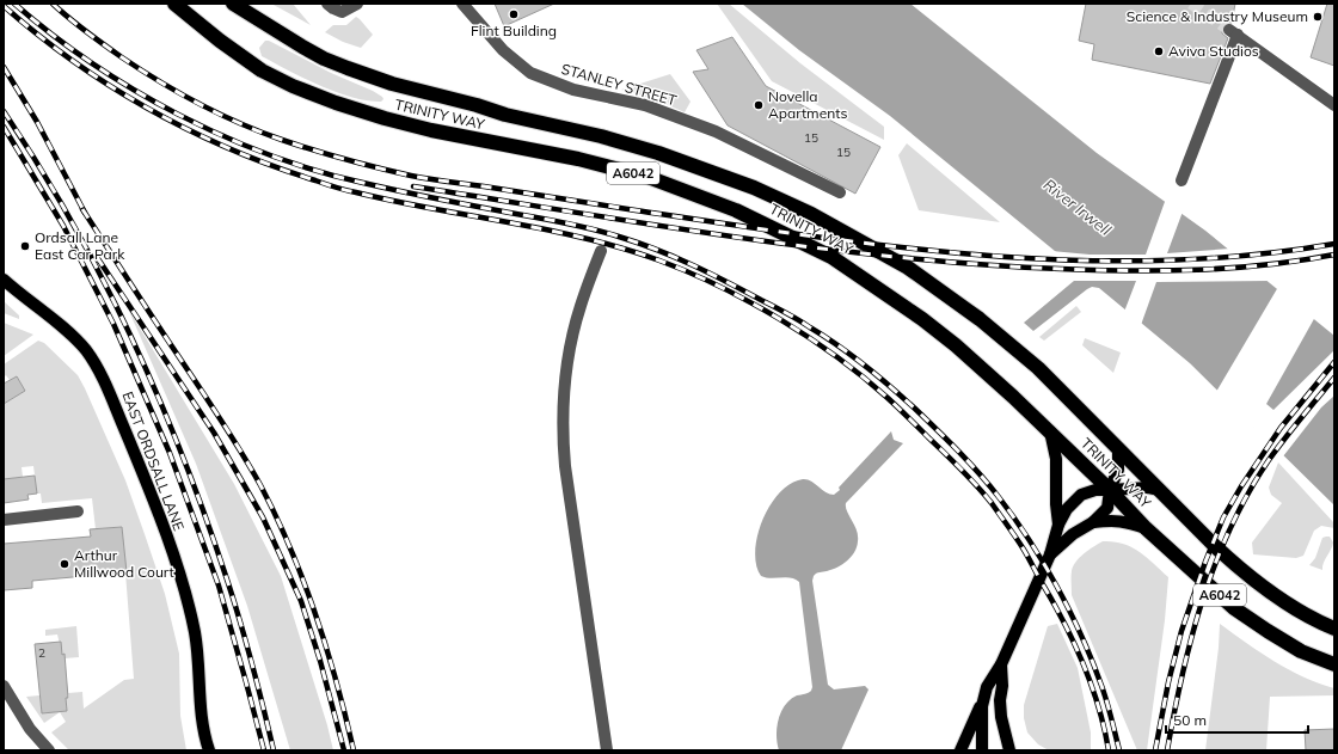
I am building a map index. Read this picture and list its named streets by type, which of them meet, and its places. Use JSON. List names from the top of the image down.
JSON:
{
  "streets": {
    "highway": ["TRINITY WAY", "A6042"],
    "main road": ["EAST ORDSALL LANE"],
    "street": ["STANLEY STREET"]
  },
  "water": ["River Irwell"],
  "places": [
    "Flint Building",
    "Science & Industry Museum",
    "Aviva Studios",
    "Novella Apartments",
    "Ordsall Lane East Car Park",
    "Arthur Millwood Court"
  ],
  "house_numbers": ["15", "15", "2"],
  "scale_bar": "50 m"
}
